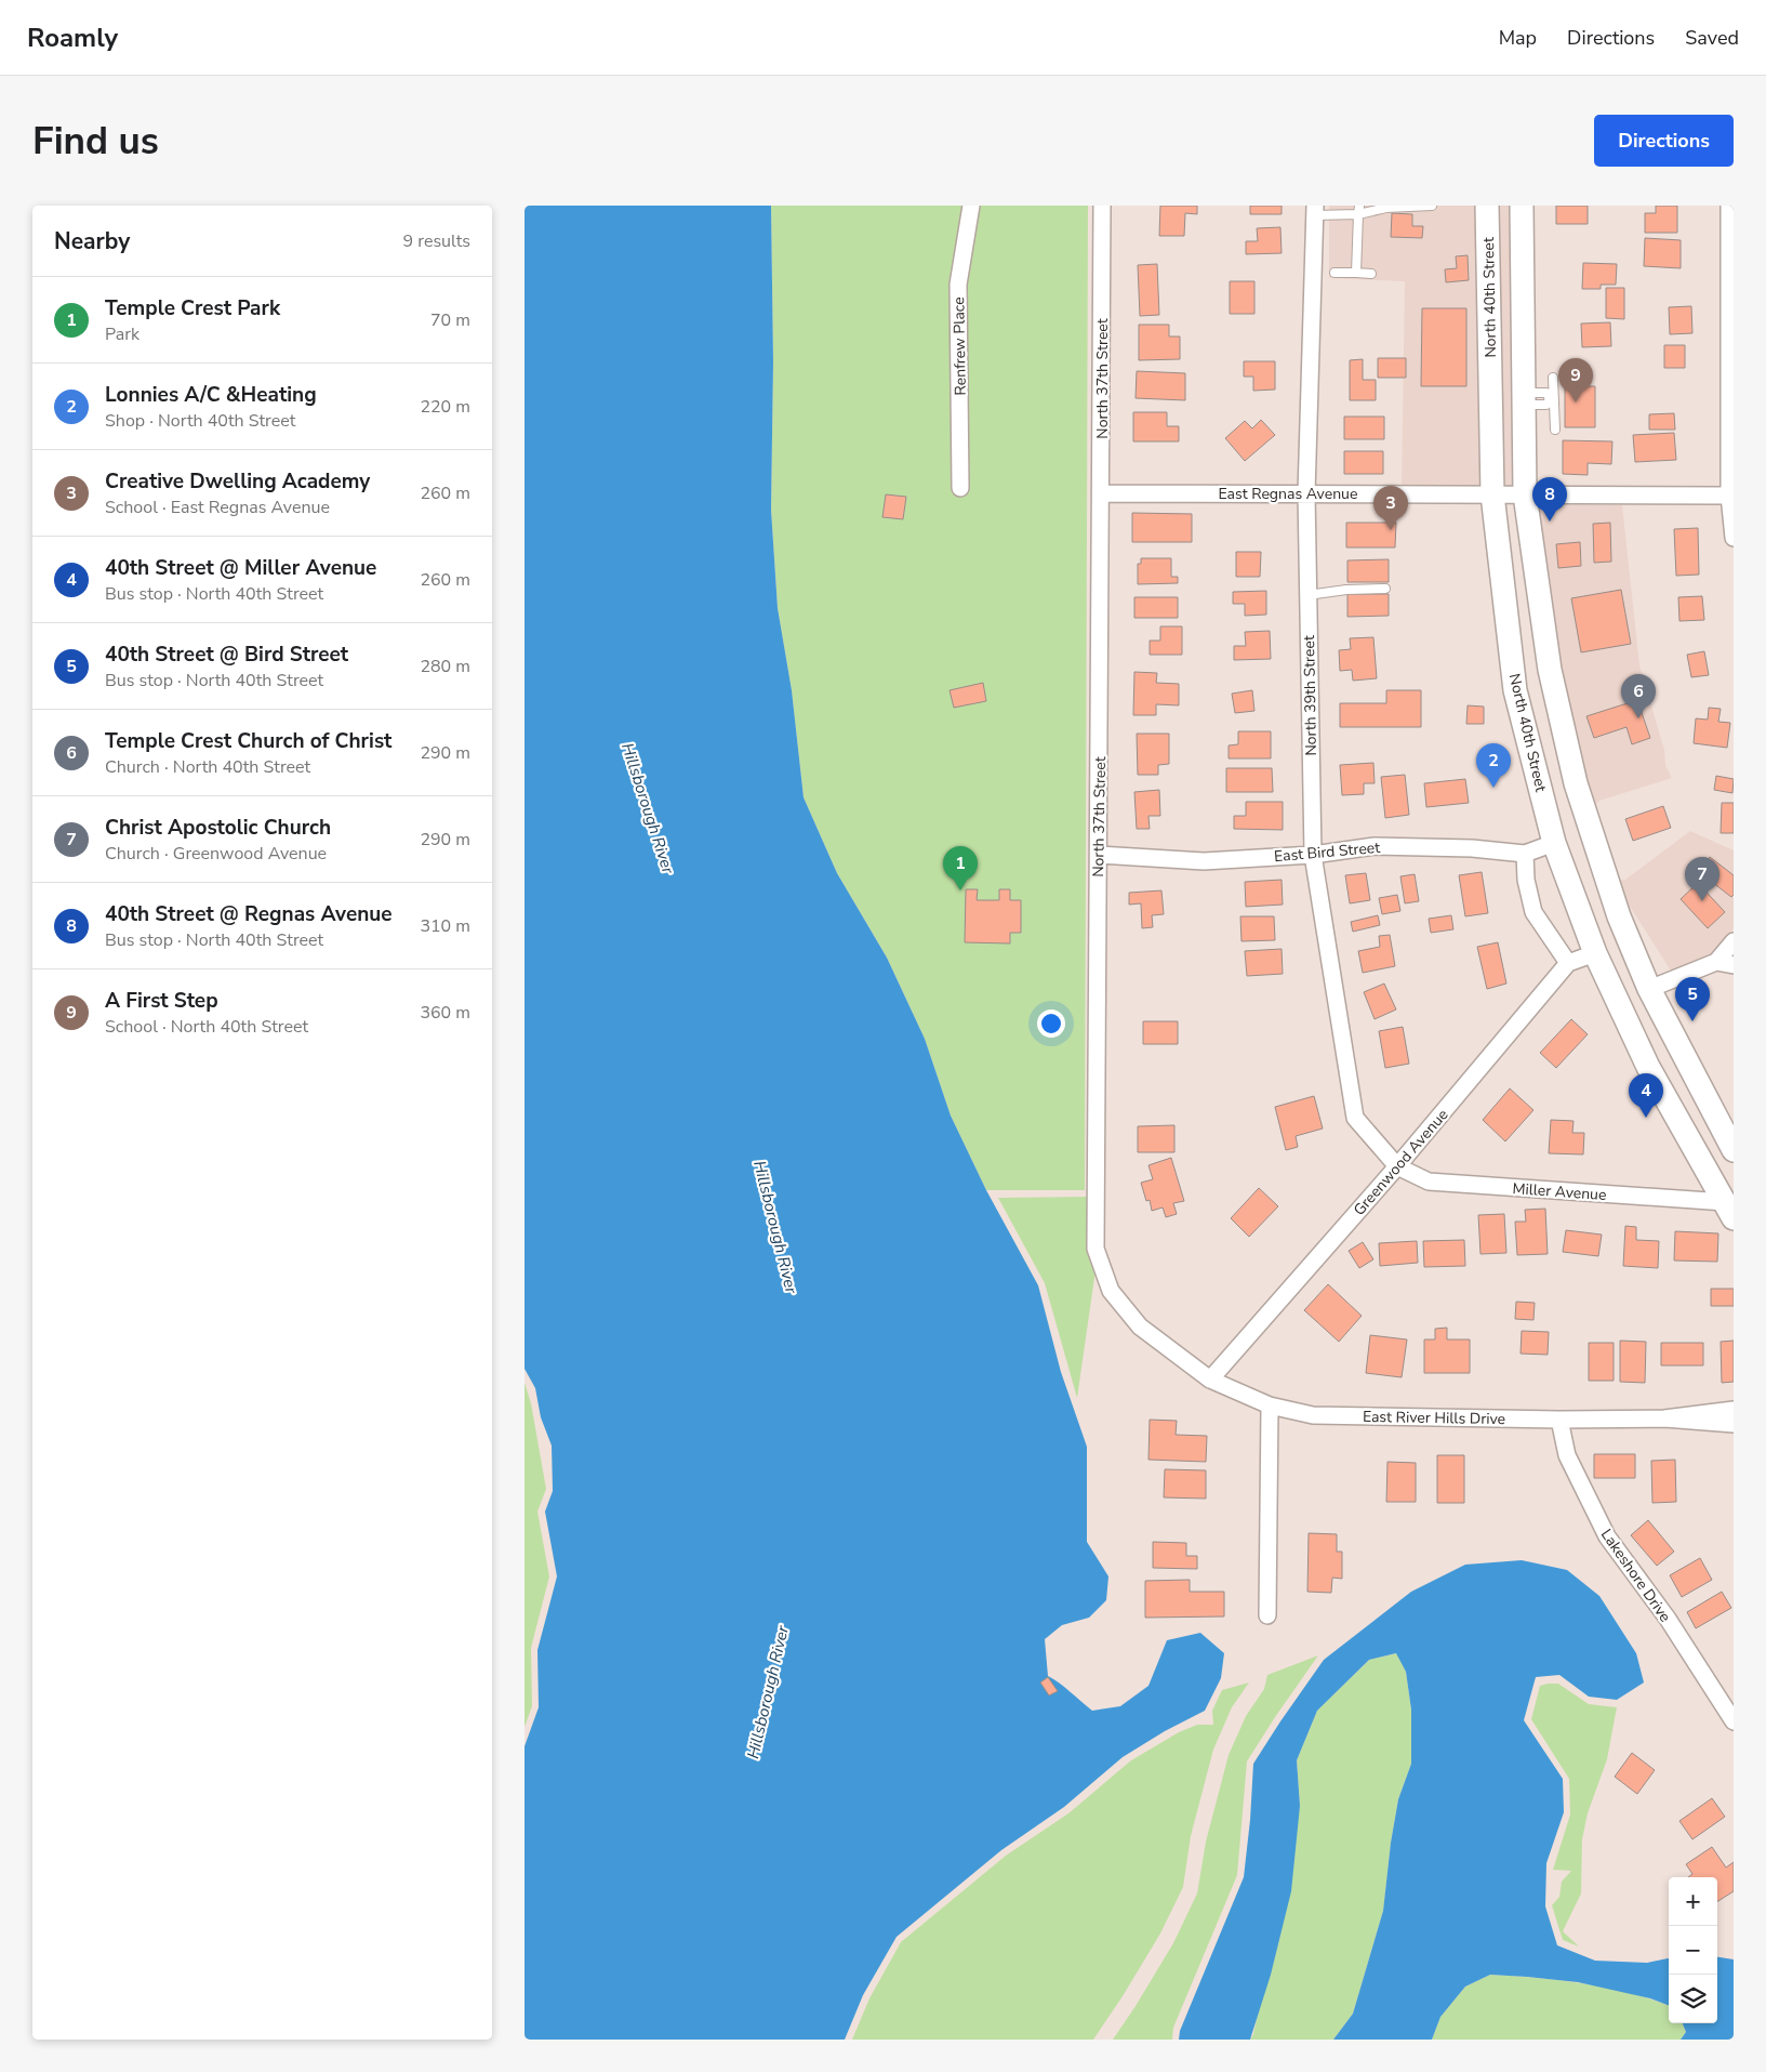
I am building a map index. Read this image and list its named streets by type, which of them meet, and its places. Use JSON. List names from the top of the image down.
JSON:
{
  "streets": {
    "main road": ["North 40th Street"],
    "street": [
      "Renfrew Place",
      "North 37th Street",
      "East Regnas Avenue",
      "North 39th Street",
      "East Bird Street",
      "Greenwood Avenue",
      "Miller Avenue",
      "East River Hills Drive",
      "Lakeshore Drive"
    ]
  },
  "crossings": [
    ["North 40th Street", "East Regnas Avenue"],
    ["North 40th Street", "East Bird Street"],
    ["North 40th Street", "Miller Avenue"],
    ["North 37th Street", "East Regnas Avenue"],
    ["North 37th Street", "East Bird Street"],
    ["North 37th Street", "Greenwood Avenue"],
    ["North 37th Street", "East River Hills Drive"],
    ["East Regnas Avenue", "North 39th Street"],
    ["North 39th Street", "East Bird Street"],
    ["North 39th Street", "Greenwood Avenue"],
    ["North 39th Street", "Miller Avenue"],
    ["Greenwood Avenue", "Miller Avenue"],
    ["Greenwood Avenue", "East River Hills Drive"],
    ["East River Hills Drive", "Lakeshore Drive"]
  ],
  "water": ["Hillsborough River"],
  "page": {
    "header": "Roamly",
    "nav": ["Map", "Directions", "Saved"],
    "buttons": "Directions",
    "title": "Find us",
    "heading": ["Nearby", "9 results"],
    "list": [
      {
        "mark": "1",
        "name": "Temple Crest Park",
        "note": "Park",
        "value": "70 m"
      },
      {
        "mark": "2",
        "name": "Lonnies A/C &Heating",
        "note": "Shop · North 40th Street",
        "value": "220 m"
      },
      {
        "mark": "3",
        "name": "Creative Dwelling Academy",
        "note": "School · East Regnas Avenue",
        "value": "260 m"
      },
      {
        "mark": "4",
        "name": "40th Street @ Miller Avenue",
        "note": "Bus stop · North 40th Street",
        "value": "260 m"
      },
      {
        "mark": "5",
        "name": "40th Street @ Bird Street",
        "note": "Bus stop · North 40th Street",
        "value": "280 m"
      },
      {
        "mark": "6",
        "name": "Temple Crest Church of Christ",
        "note": "Church · North 40th Street",
        "value": "290 m"
      },
      {
        "mark": "7",
        "name": "Christ Apostolic Church",
        "note": "Church · Greenwood Avenue",
        "value": "290 m"
      },
      {
        "mark": "8",
        "name": "40th Street @ Regnas Avenue",
        "note": "Bus stop · North 40th Street",
        "value": "310 m"
      },
      {
        "mark": "9",
        "name": "A First Step",
        "note": "School · North 40th Street",
        "value": "360 m"
      }
    ],
    "pins": [
      "9",
      "8",
      "3",
      "6",
      "2",
      "1",
      "7",
      "5",
      "4"
    ],
    "map_buttons": ["+", "−"]
  }
}
